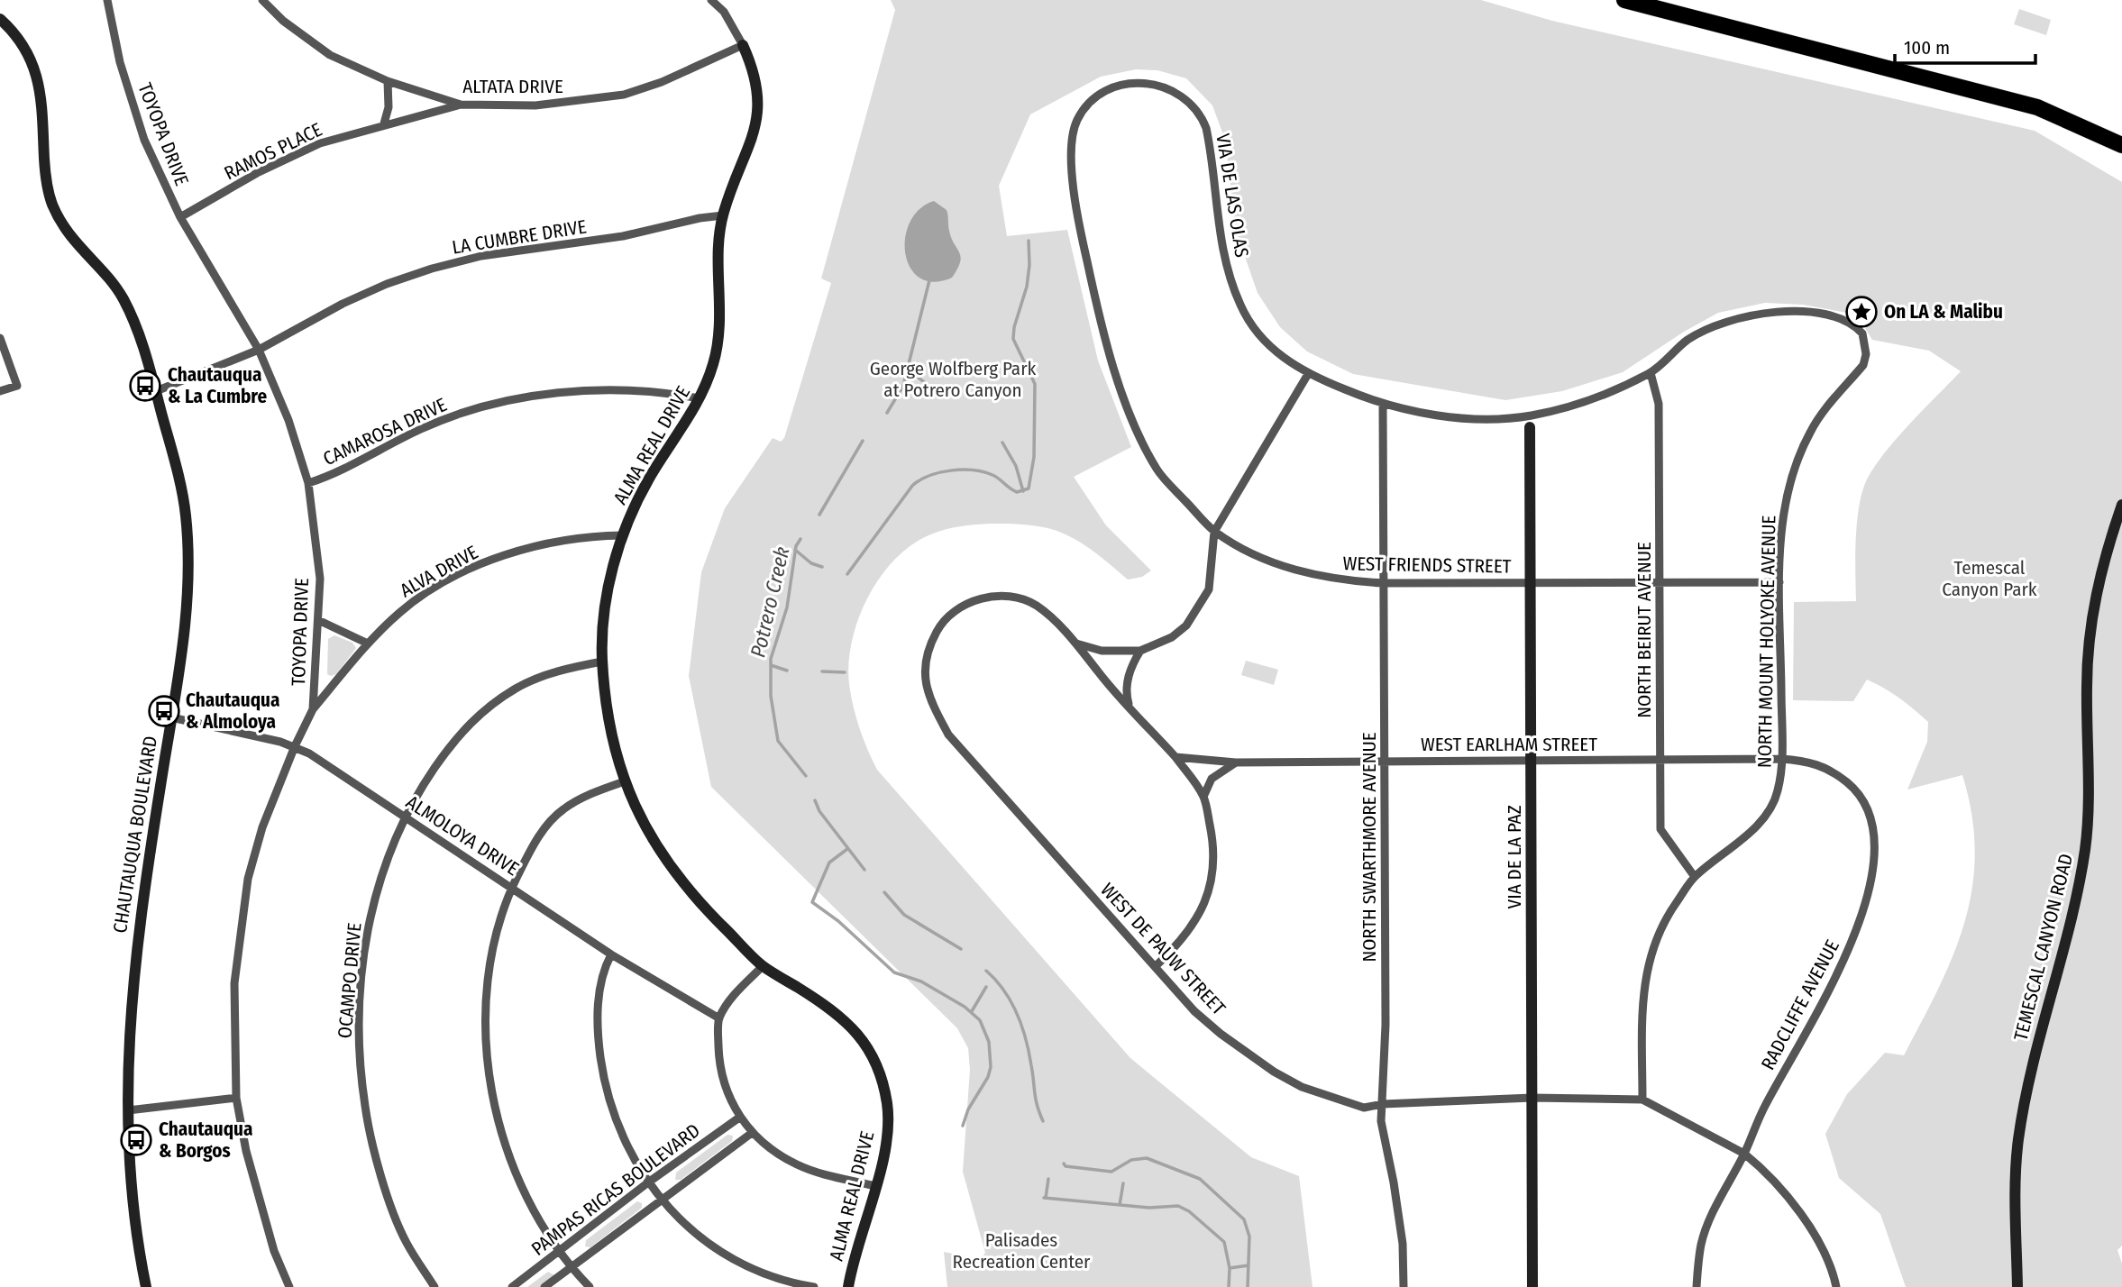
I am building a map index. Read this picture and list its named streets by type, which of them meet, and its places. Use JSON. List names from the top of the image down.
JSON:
{
  "streets": {
    "street": [
      "ALTATA DRIVE",
      "TOYOPA DRIVE",
      "RAMOS PLACE",
      "VIA DE LAS OLAS",
      "LA CUMBRE DRIVE",
      "CAMAROSA DRIVE",
      "ALMA REAL DRIVE",
      "WEST FRIENDS STREET",
      "ALVA DRIVE",
      "NORTH BEIRUT AVENUE",
      "NORTH MOUNT HOLYOKE AVENUE",
      "WEST EARLHAM STREET",
      "CHAUTAUQUA BOULEVARD",
      "ALMOLOYA DRIVE",
      "NORTH SWARTHMORE AVENUE",
      "VIA DE LA PAZ",
      "TEMESCAL CANYON ROAD",
      "WEST DE PAUW STREET",
      "OCAMPO DRIVE",
      "RADCLIFFE AVENUE",
      "PAMPAS RICAS BOULEVARD"
    ]
  },
  "crossings": [
    ["ALTATA DRIVE", "RAMOS PLACE"],
    ["ALTATA DRIVE", "ALMA REAL DRIVE"],
    ["TOYOPA DRIVE", "RAMOS PLACE"],
    ["TOYOPA DRIVE", "LA CUMBRE DRIVE"],
    ["TOYOPA DRIVE", "CAMAROSA DRIVE"],
    ["TOYOPA DRIVE", "ALVA DRIVE"],
    ["TOYOPA DRIVE", "ALMOLOYA DRIVE"],
    ["VIA DE LAS OLAS", "WEST FRIENDS STREET"],
    ["VIA DE LAS OLAS", "NORTH BEIRUT AVENUE"],
    ["VIA DE LAS OLAS", "NORTH MOUNT HOLYOKE AVENUE"],
    ["VIA DE LAS OLAS", "NORTH SWARTHMORE AVENUE"],
    ["LA CUMBRE DRIVE", "ALMA REAL DRIVE"],
    ["LA CUMBRE DRIVE", "CHAUTAUQUA BOULEVARD"],
    ["CAMAROSA DRIVE", "ALMA REAL DRIVE"],
    ["ALMA REAL DRIVE", "ALVA DRIVE"],
    ["ALMA REAL DRIVE", "OCAMPO DRIVE"],
    ["WEST FRIENDS STREET", "NORTH BEIRUT AVENUE"],
    ["WEST FRIENDS STREET", "NORTH MOUNT HOLYOKE AVENUE"],
    ["WEST FRIENDS STREET", "NORTH SWARTHMORE AVENUE"],
    ["WEST FRIENDS STREET", "VIA DE LA PAZ"],
    ["NORTH BEIRUT AVENUE", "NORTH MOUNT HOLYOKE AVENUE"],
    ["NORTH BEIRUT AVENUE", "WEST EARLHAM STREET"],
    ["NORTH MOUNT HOLYOKE AVENUE", "WEST EARLHAM STREET"],
    ["NORTH MOUNT HOLYOKE AVENUE", "RADCLIFFE AVENUE"],
    ["WEST EARLHAM STREET", "NORTH SWARTHMORE AVENUE"],
    ["WEST EARLHAM STREET", "VIA DE LA PAZ"],
    ["WEST EARLHAM STREET", "RADCLIFFE AVENUE"],
    ["CHAUTAUQUA BOULEVARD", "ALMOLOYA DRIVE"],
    ["ALMOLOYA DRIVE", "OCAMPO DRIVE"]
  ],
  "water": ["Potrero Creek"],
  "parks": ["George Wolfberg Park at Potrero Canyon", "Temescal Canyon Park", "Palisades Recreation Center"],
  "places": {
    "place": ["On LA & Malibu"],
    "bus stop": ["Chautauqua & La Cumbre", "Chautauqua & Almoloya", "Chautauqua & Borgos"]
  },
  "scale_bar": "100 m"
}
